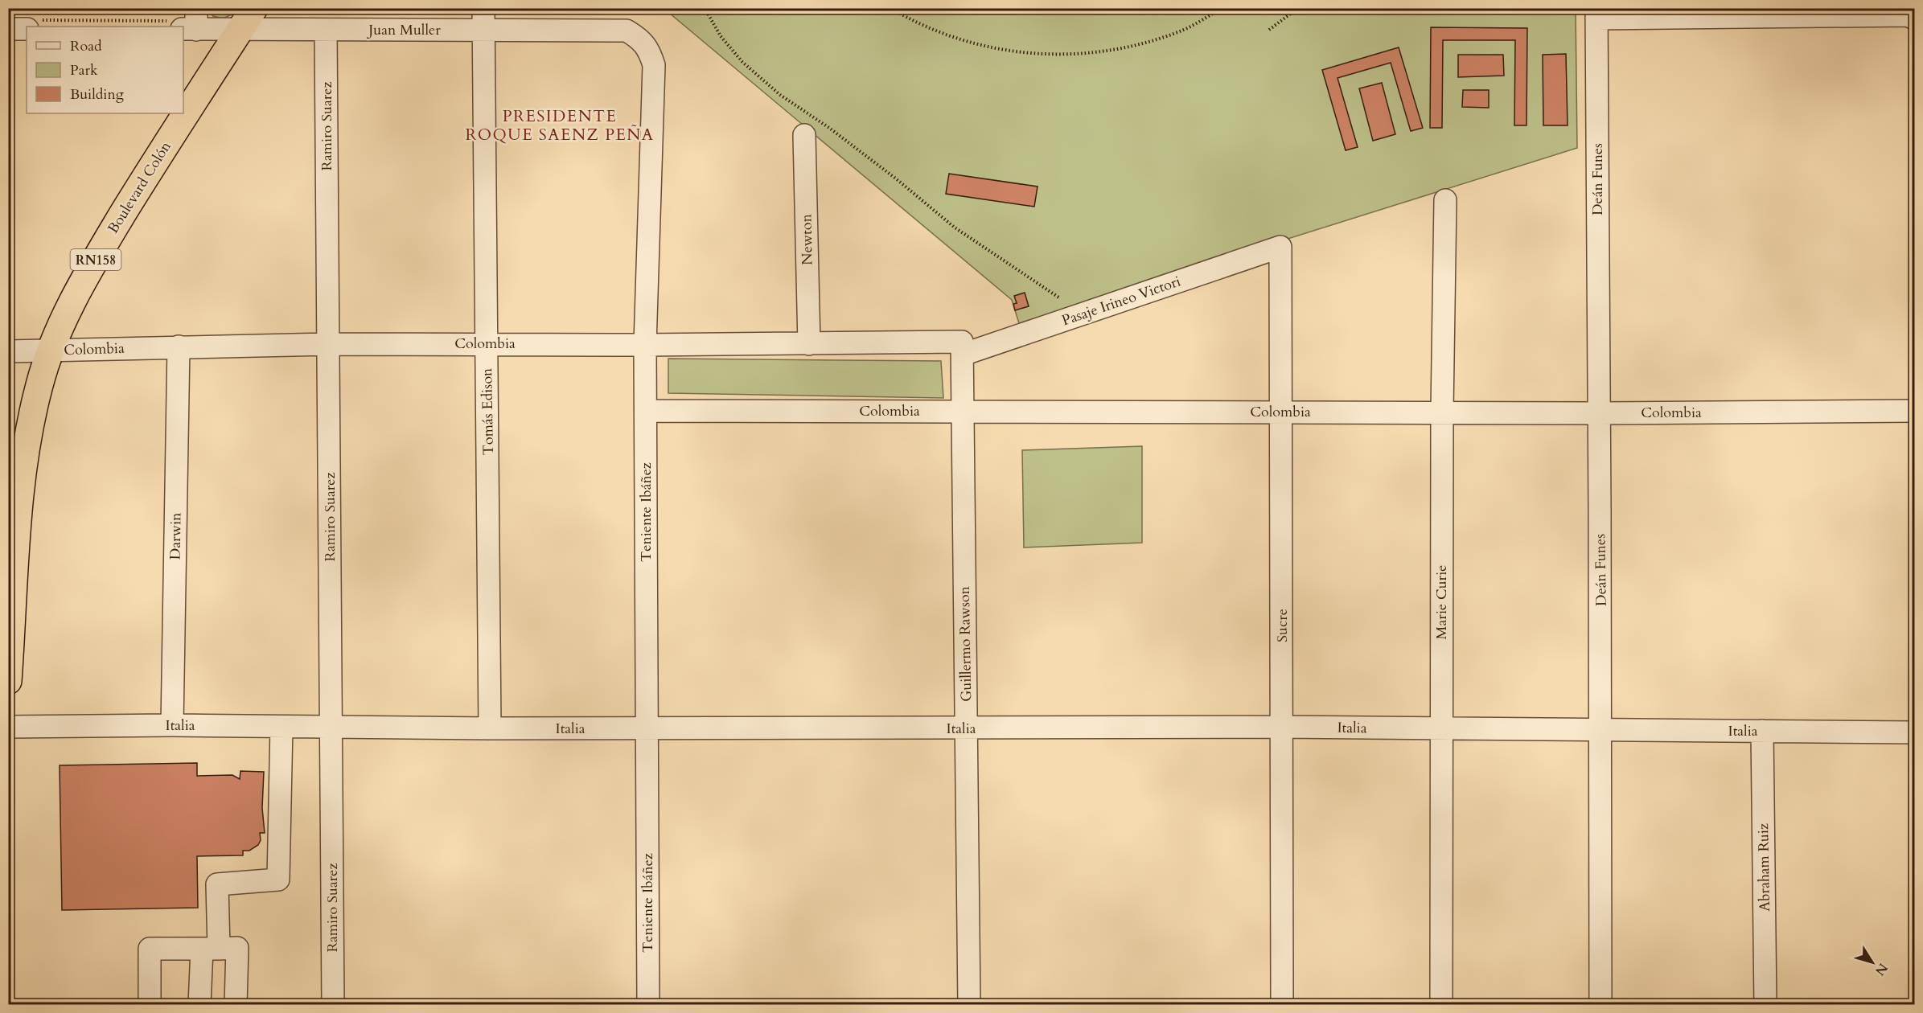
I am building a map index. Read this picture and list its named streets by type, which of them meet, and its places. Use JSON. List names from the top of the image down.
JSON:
{
  "streets": {
    "highway": ["Boulevard Colón", "RN158"],
    "street": [
      "Juan Muller",
      "Ramiro Suarez",
      "Deán Funes",
      "Newton",
      "Pasaje Irineo Victori",
      "Colombia",
      "Tomás Edison",
      "Teniente Ibáñez",
      "Darwin",
      "Marie Curie",
      "Sucre",
      "Guillermo Rawson",
      "Italia",
      "Abraham Ruiz"
    ]
  },
  "crossings": [
    ["Juan Muller", "Ramiro Suarez"],
    ["Juan Muller", "Boulevard Colón"],
    ["Juan Muller", "Tomás Edison"],
    ["Juan Muller", "Teniente Ibáñez"],
    ["Ramiro Suarez", "Colombia"],
    ["Ramiro Suarez", "Italia"],
    ["Deán Funes", "Colombia"],
    ["Deán Funes", "Italia"],
    ["Boulevard Colón", "Colombia"],
    ["Newton", "Colombia"],
    ["Pasaje Irineo Victori", "Colombia"],
    ["Pasaje Irineo Victori", "Sucre"],
    ["Pasaje Irineo Victori", "Guillermo Rawson"],
    ["Colombia", "Tomás Edison"],
    ["Colombia", "Teniente Ibáñez"],
    ["Colombia", "Darwin"],
    ["Colombia", "Marie Curie"],
    ["Colombia", "Sucre"],
    ["Colombia", "Guillermo Rawson"],
    ["Tomás Edison", "Italia"],
    ["Teniente Ibáñez", "Italia"],
    ["Darwin", "Italia"],
    ["Marie Curie", "Italia"],
    ["Sucre", "Italia"],
    ["Guillermo Rawson", "Italia"],
    ["Italia", "Abraham Ruiz"]
  ],
  "districts": ["PRESIDENTE ROQUE SAENZ PEÑA"],
  "legend": ["Road", "Park", "Building"],
  "north": "bottom right"
}
